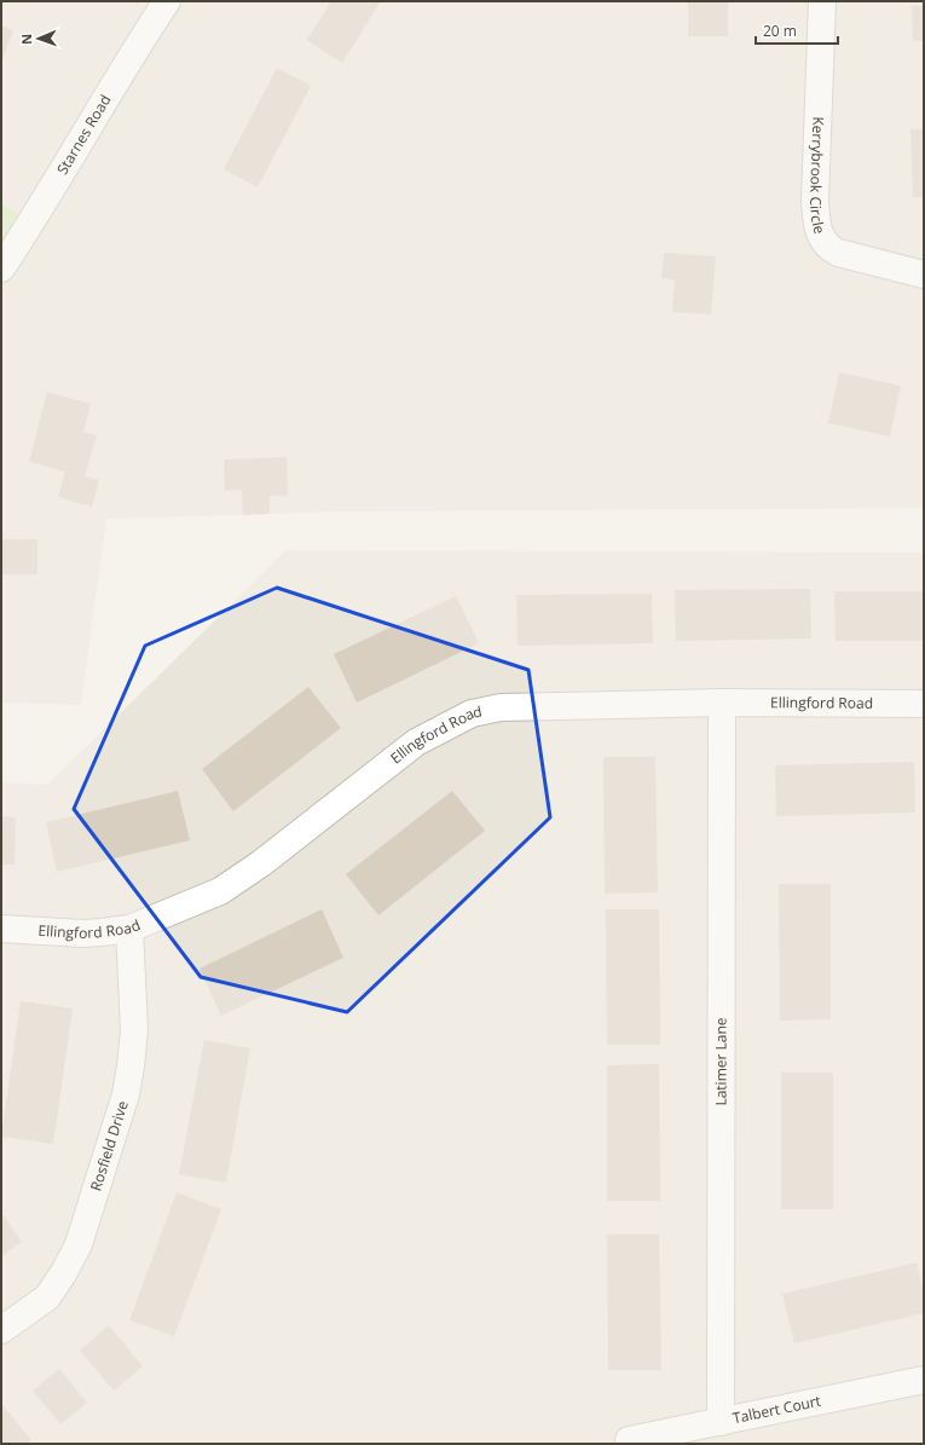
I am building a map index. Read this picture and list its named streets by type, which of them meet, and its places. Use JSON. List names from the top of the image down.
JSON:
{
  "streets": {
    "street": [
      "Starnes Road",
      "Kerrybrook Circle",
      "Ellingford Road",
      "Latimer Lane",
      "Rosfield Drive",
      "Talbert Court"
    ]
  },
  "crossings": [
    ["Ellingford Road", "Latimer Lane"],
    ["Ellingford Road", "Rosfield Drive"],
    ["Latimer Lane", "Talbert Court"]
  ],
  "scale_bar": "20 m",
  "north": "left"
}
